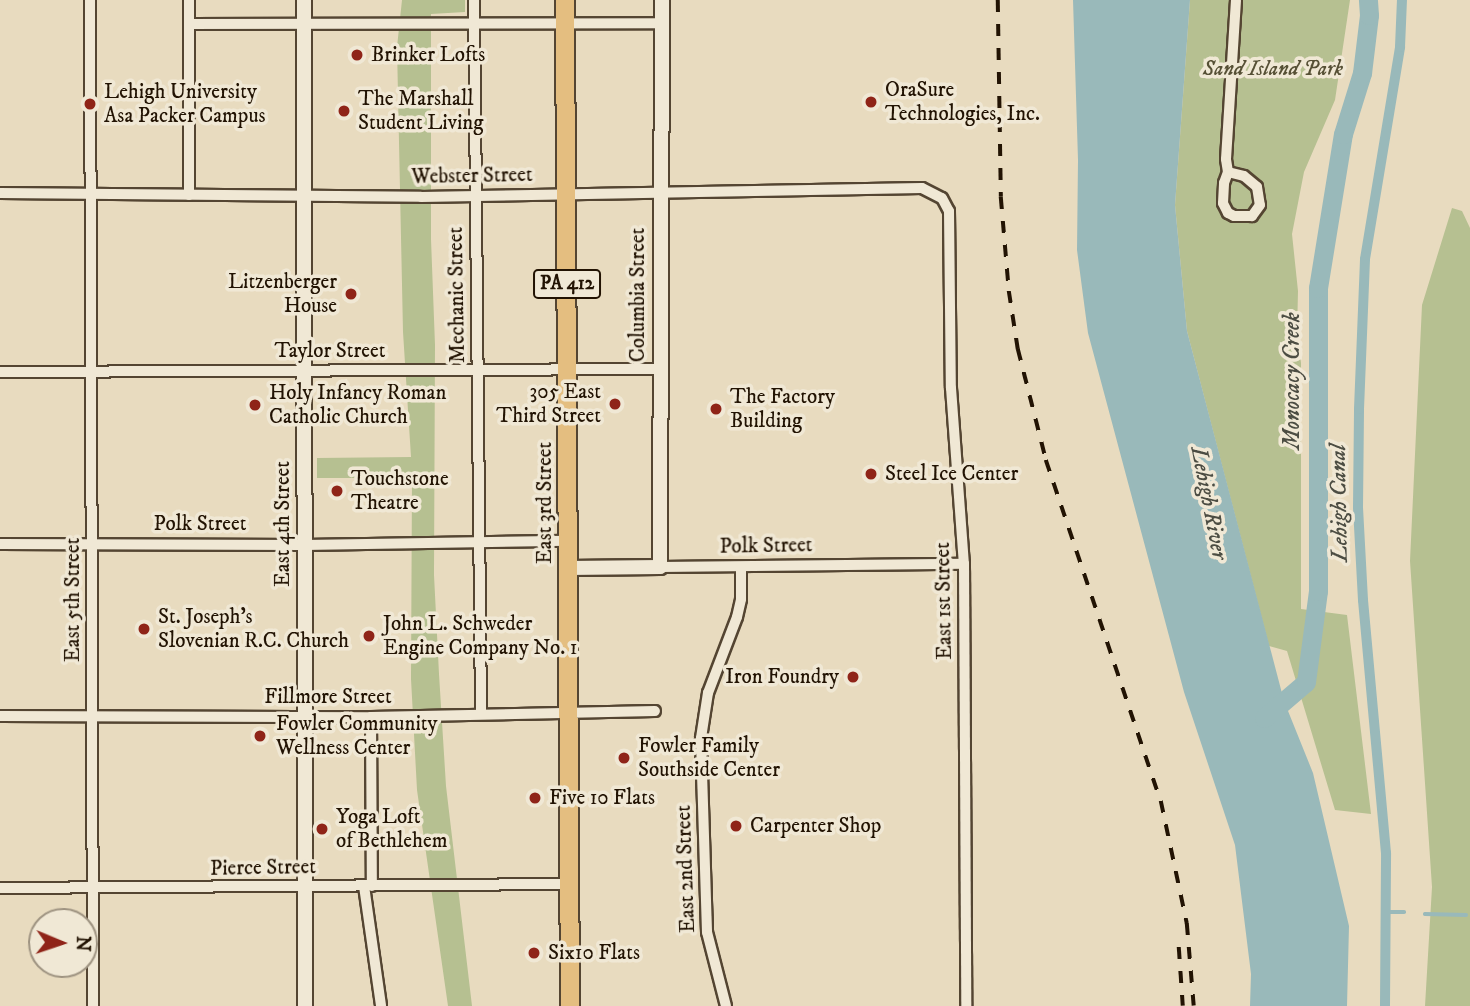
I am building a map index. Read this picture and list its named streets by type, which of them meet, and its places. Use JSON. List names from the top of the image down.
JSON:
{
  "streets": {
    "highway": ["PA 412", "East 3rd Street"],
    "main road": ["Columbia Street", "Polk Street", "East 4th Street"],
    "street": [
      "Webster Street",
      "Mechanic Street",
      "Taylor Street",
      "East 5th Street",
      "East 1st Street",
      "Fillmore Street",
      "Pierce Street",
      "East 2nd Street"
    ]
  },
  "crossings": [
    ["Webster Street", "Mechanic Street"],
    ["Webster Street", "Columbia Street"],
    ["Webster Street", "East 3rd Street"],
    ["Webster Street", "East 4th Street"],
    ["Webster Street", "East 5th Street"],
    ["Webster Street", "East 1st Street"],
    ["Mechanic Street", "Taylor Street"],
    ["Mechanic Street", "Polk Street"],
    ["Mechanic Street", "Fillmore Street"],
    ["Columbia Street", "Taylor Street"],
    ["Columbia Street", "Polk Street"],
    ["Taylor Street", "East 3rd Street"],
    ["Taylor Street", "East 4th Street"],
    ["Taylor Street", "East 5th Street"],
    ["East 3rd Street", "Polk Street"],
    ["East 3rd Street", "Fillmore Street"],
    ["East 3rd Street", "Pierce Street"],
    ["Polk Street", "East 4th Street"],
    ["Polk Street", "East 5th Street"],
    ["Polk Street", "East 1st Street"],
    ["Polk Street", "East 2nd Street"],
    ["East 4th Street", "Fillmore Street"],
    ["East 4th Street", "Pierce Street"],
    ["East 5th Street", "Fillmore Street"],
    ["East 5th Street", "Pierce Street"]
  ],
  "water": ["Monocacy Creek", "Lehigh River", "Lehigh Canal"],
  "parks": ["Sand Island Park"],
  "places": [
    "Brinker Lofts",
    "OraSure Technologies, Inc.",
    "Lehigh University Asa Packer Campus",
    "The Marshall Student Living",
    "Litzenberger House",
    "305 East Third Street",
    "Holy Infancy Roman Catholic Church",
    "The Factory Building",
    "Steel Ice Center",
    "Touchstone Theatre",
    "St. Joseph's Slovenian R.C. Church",
    "John L. Schweder Engine Company No. 1",
    "Iron Foundry",
    "Fowler Community Wellness Center",
    "Fowler Family Southside Center",
    "Five 10 Flats",
    "Carpenter Shop",
    "Yoga Loft of Bethlehem",
    "Six10 Flats"
  ],
  "north": "right"
}
